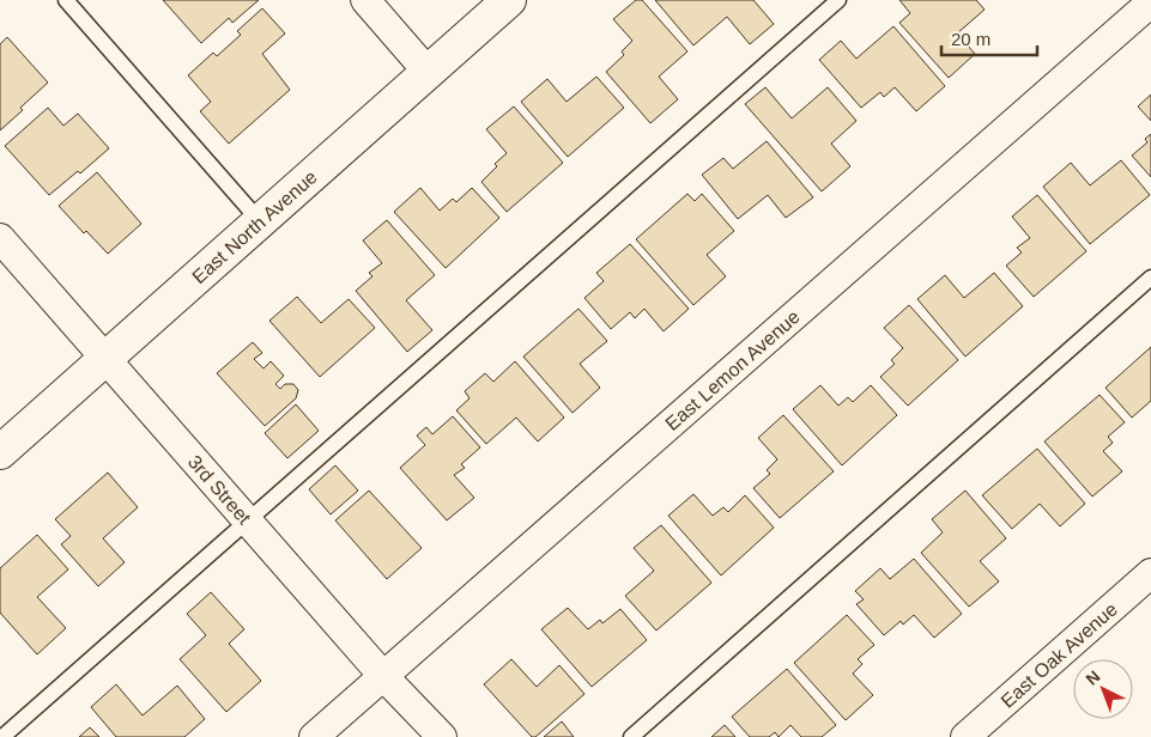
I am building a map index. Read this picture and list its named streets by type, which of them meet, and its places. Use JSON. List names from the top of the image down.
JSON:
{
  "streets": {
    "street": [
      "East North Avenue",
      "East Lemon Avenue",
      "3rd Street",
      "East Oak Avenue"
    ]
  },
  "crossings": [
    ["East North Avenue", "3rd Street"],
    ["East Lemon Avenue", "3rd Street"]
  ],
  "scale_bar": "20 m",
  "north": "top left"
}
